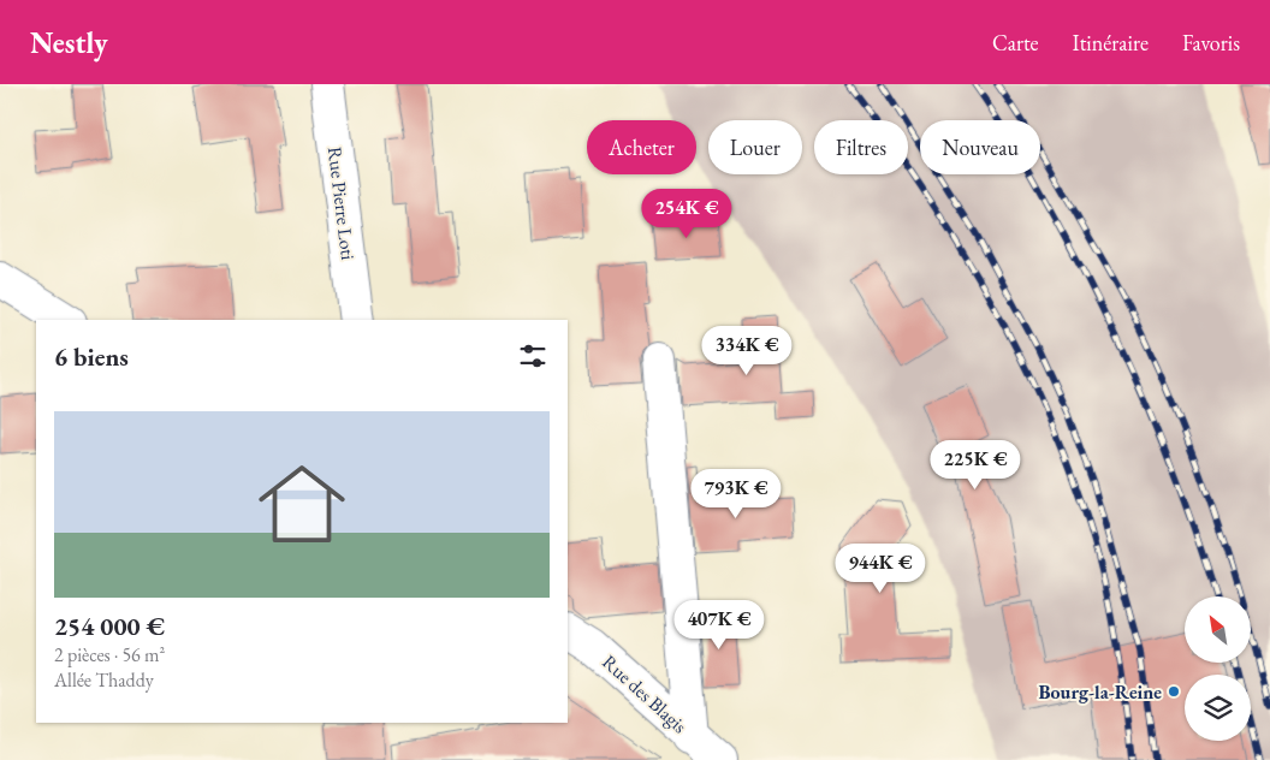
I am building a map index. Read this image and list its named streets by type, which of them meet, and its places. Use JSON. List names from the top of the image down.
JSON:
{
  "streets": {
    "street": ["Rue Pierre Loti", "Rue des Blagis"]
  },
  "places": ["Bourg-la-Reine"],
  "north": "top left",
  "page": {
    "header": "Nestly",
    "nav": ["Carte", "Itinéraire", "Favoris"],
    "chip": [
      "Acheter",
      "Louer",
      "Filtres",
      "Nouveau"
    ],
    "price": [
      "254K €",
      "334K €",
      "225K €",
      "793K €",
      "944K €",
      "407K €"
    ],
    "heading": "6 biens",
    "list": [
      {
        "name": "254 000 €",
        "note": "2 pièces · 56 m² · Allée Thaddy"
      }
    ]
  }
}
